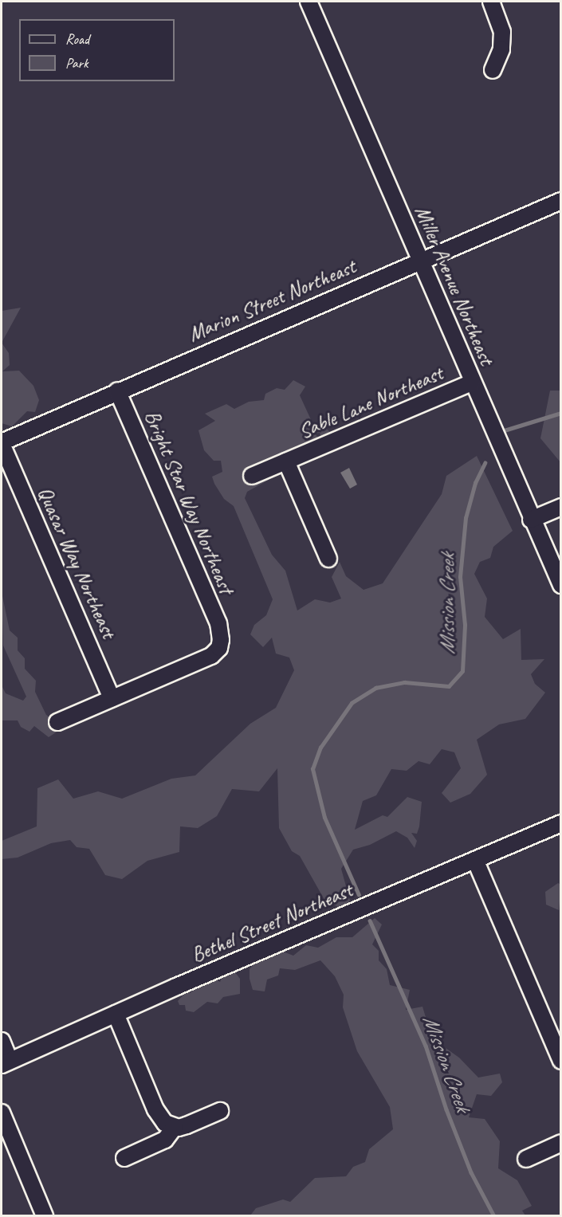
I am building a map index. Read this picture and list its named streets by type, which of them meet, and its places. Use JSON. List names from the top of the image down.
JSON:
{
  "streets": {
    "street": [
      "Miller Avenue Northeast",
      "Marion Street Northeast",
      "Sable Lane Northeast",
      "Bright Star Way Northeast",
      "Quasar Way Northeast",
      "Bethel Street Northeast"
    ]
  },
  "crossings": [
    ["Miller Avenue Northeast", "Marion Street Northeast"],
    ["Miller Avenue Northeast", "Sable Lane Northeast"],
    ["Marion Street Northeast", "Bright Star Way Northeast"],
    ["Marion Street Northeast", "Quasar Way Northeast"],
    ["Bright Star Way Northeast", "Quasar Way Northeast"]
  ],
  "water": ["Mission Creek"],
  "legend": ["Road", "Park"]
}
